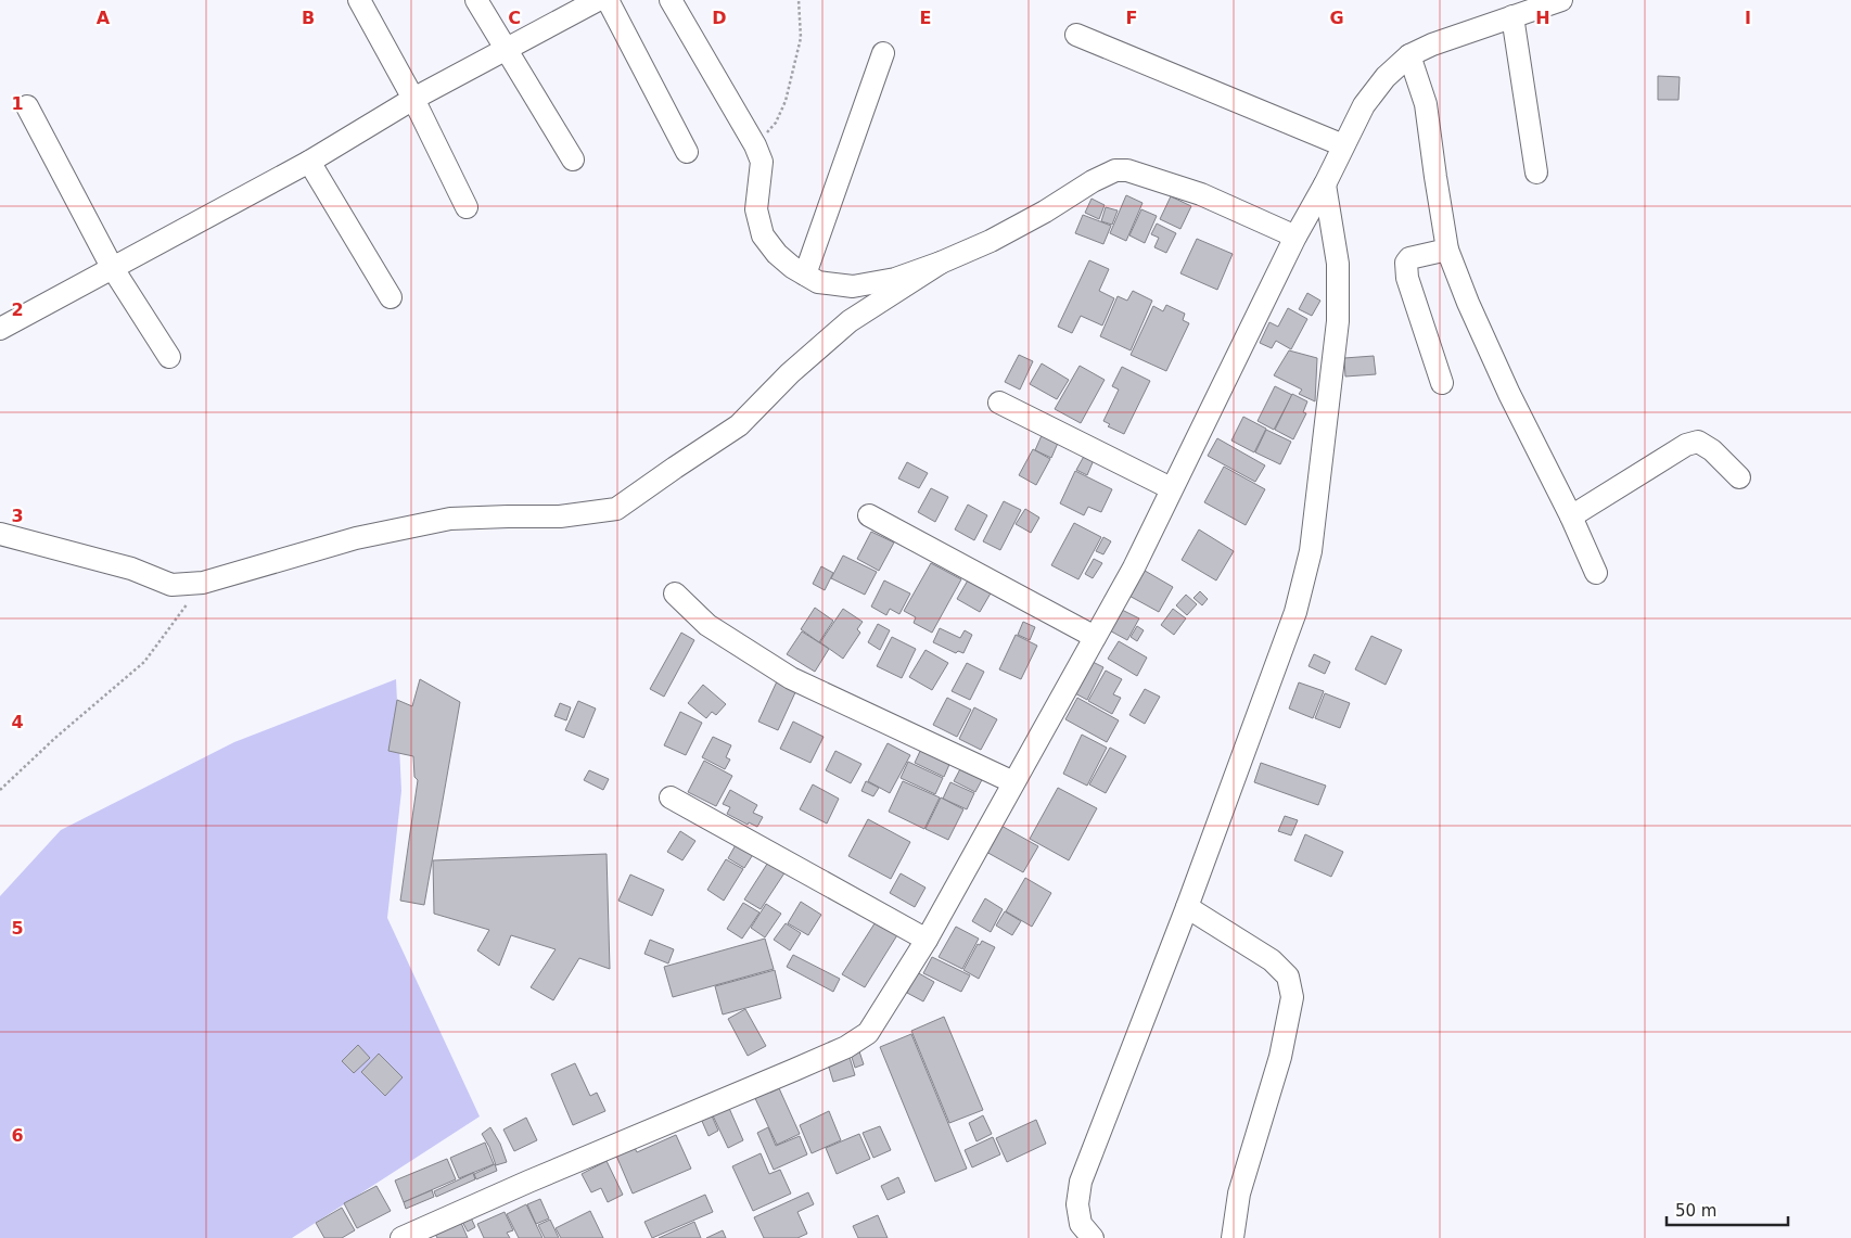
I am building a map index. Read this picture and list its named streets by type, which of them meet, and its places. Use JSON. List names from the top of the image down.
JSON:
{
  "scale_bar": "50 m",
  "grid": {
    "columns": [
      "A",
      "B",
      "C",
      "D",
      "E",
      "F",
      "G",
      "H",
      "I"
    ],
    "rows": [
      "1",
      "2",
      "3",
      "4",
      "5",
      "6"
    ]
  }
}
